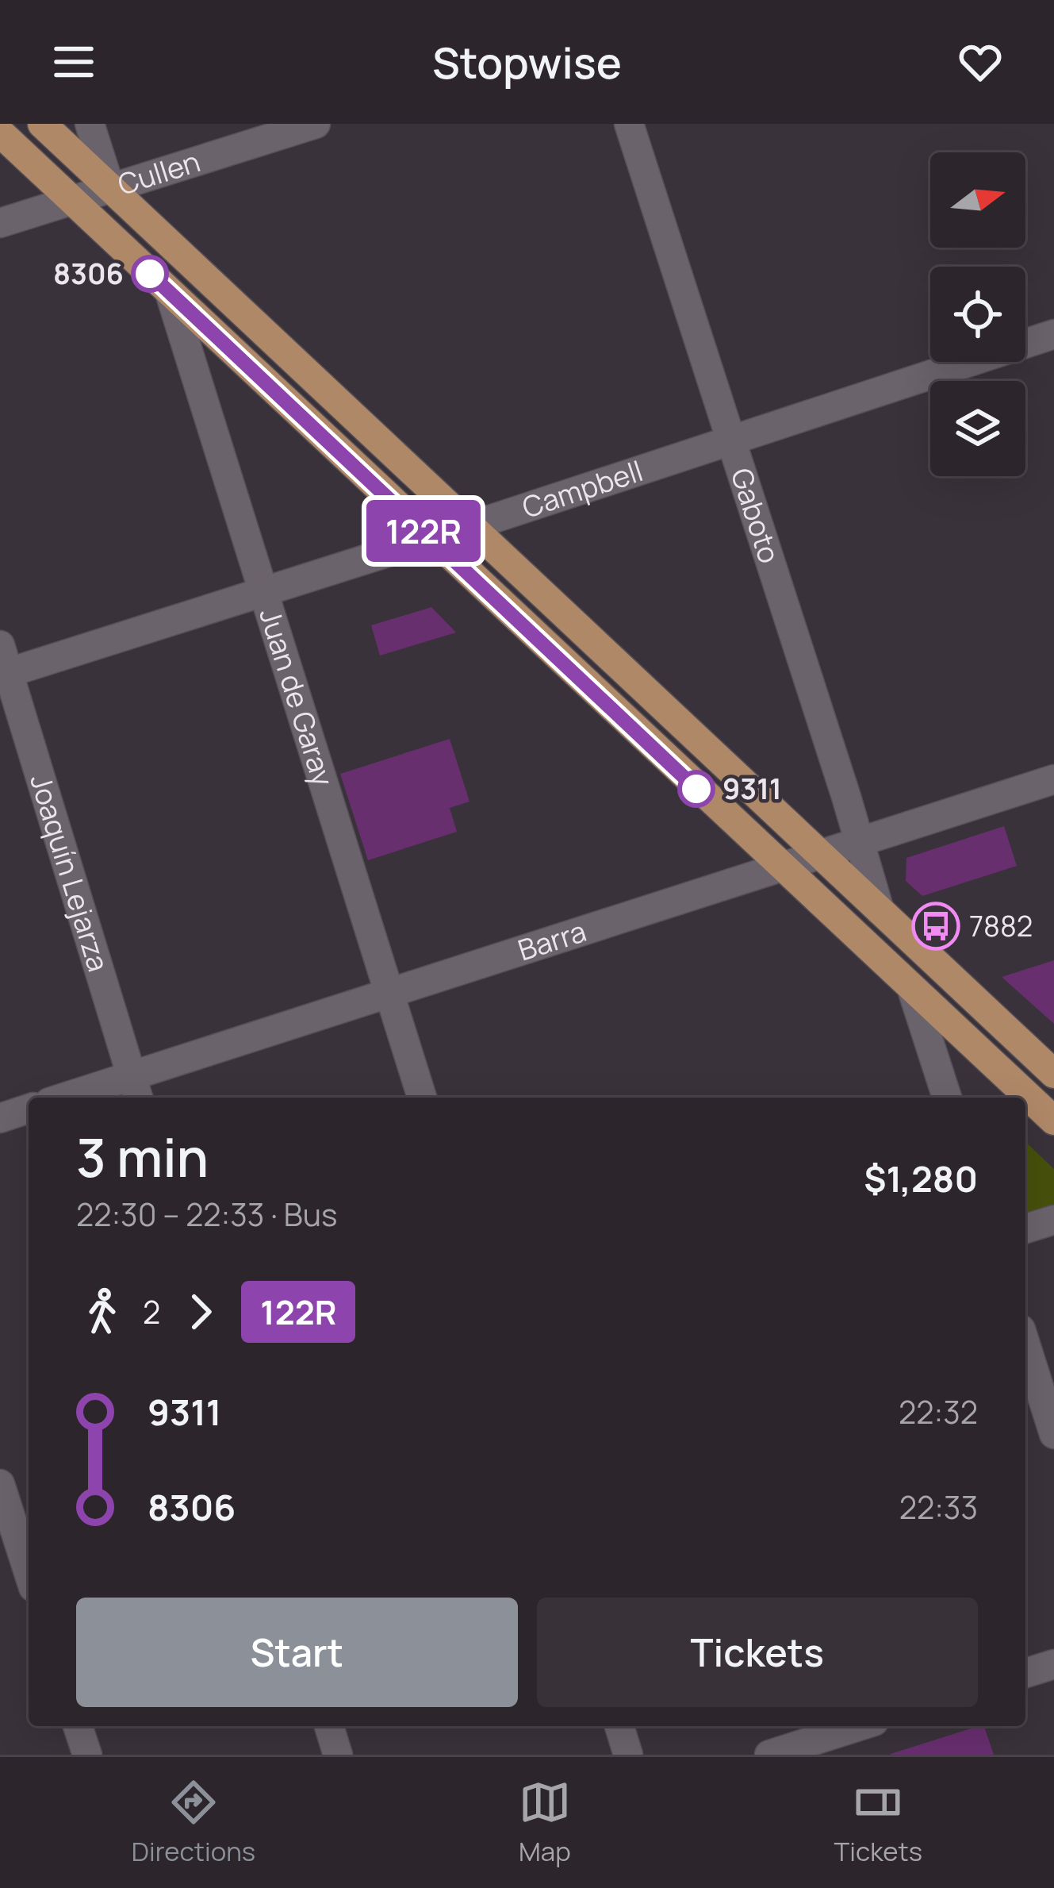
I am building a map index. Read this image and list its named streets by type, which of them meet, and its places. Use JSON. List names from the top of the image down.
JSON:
{
  "streets": {
    "street": [
      "Cullen",
      "Campbell",
      "Gaboto",
      "Juan de Garay",
      "Joaquín Lejarza",
      "Barra"
    ]
  },
  "crossings": [
    ["Campbell", "Gaboto"],
    ["Campbell", "Juan de Garay"],
    ["Campbell", "Joaquín Lejarza"],
    ["Gaboto", "Barra"],
    ["Juan de Garay", "Barra"],
    ["Joaquín Lejarza", "Barra"]
  ],
  "places": {
    "other": ["8306", "9311"],
    "bus stop": ["7882"]
  },
  "lines": ["bus line 122R"],
  "north": "right",
  "page": {
    "header": "Stopwise",
    "on_map": "122R",
    "heading": ["3 min", "22:30 – 22:33 · Bus", "$1,280"],
    "legs": ["2", "122R"],
    "list": [
      {
        "name": "9311",
        "value": "22:32"
      },
      {
        "name": "8306",
        "value": "22:33"
      }
    ],
    "buttons": ["Start", "Tickets"],
    "tabs": ["Directions", "Map", "Tickets"]
  }
}
